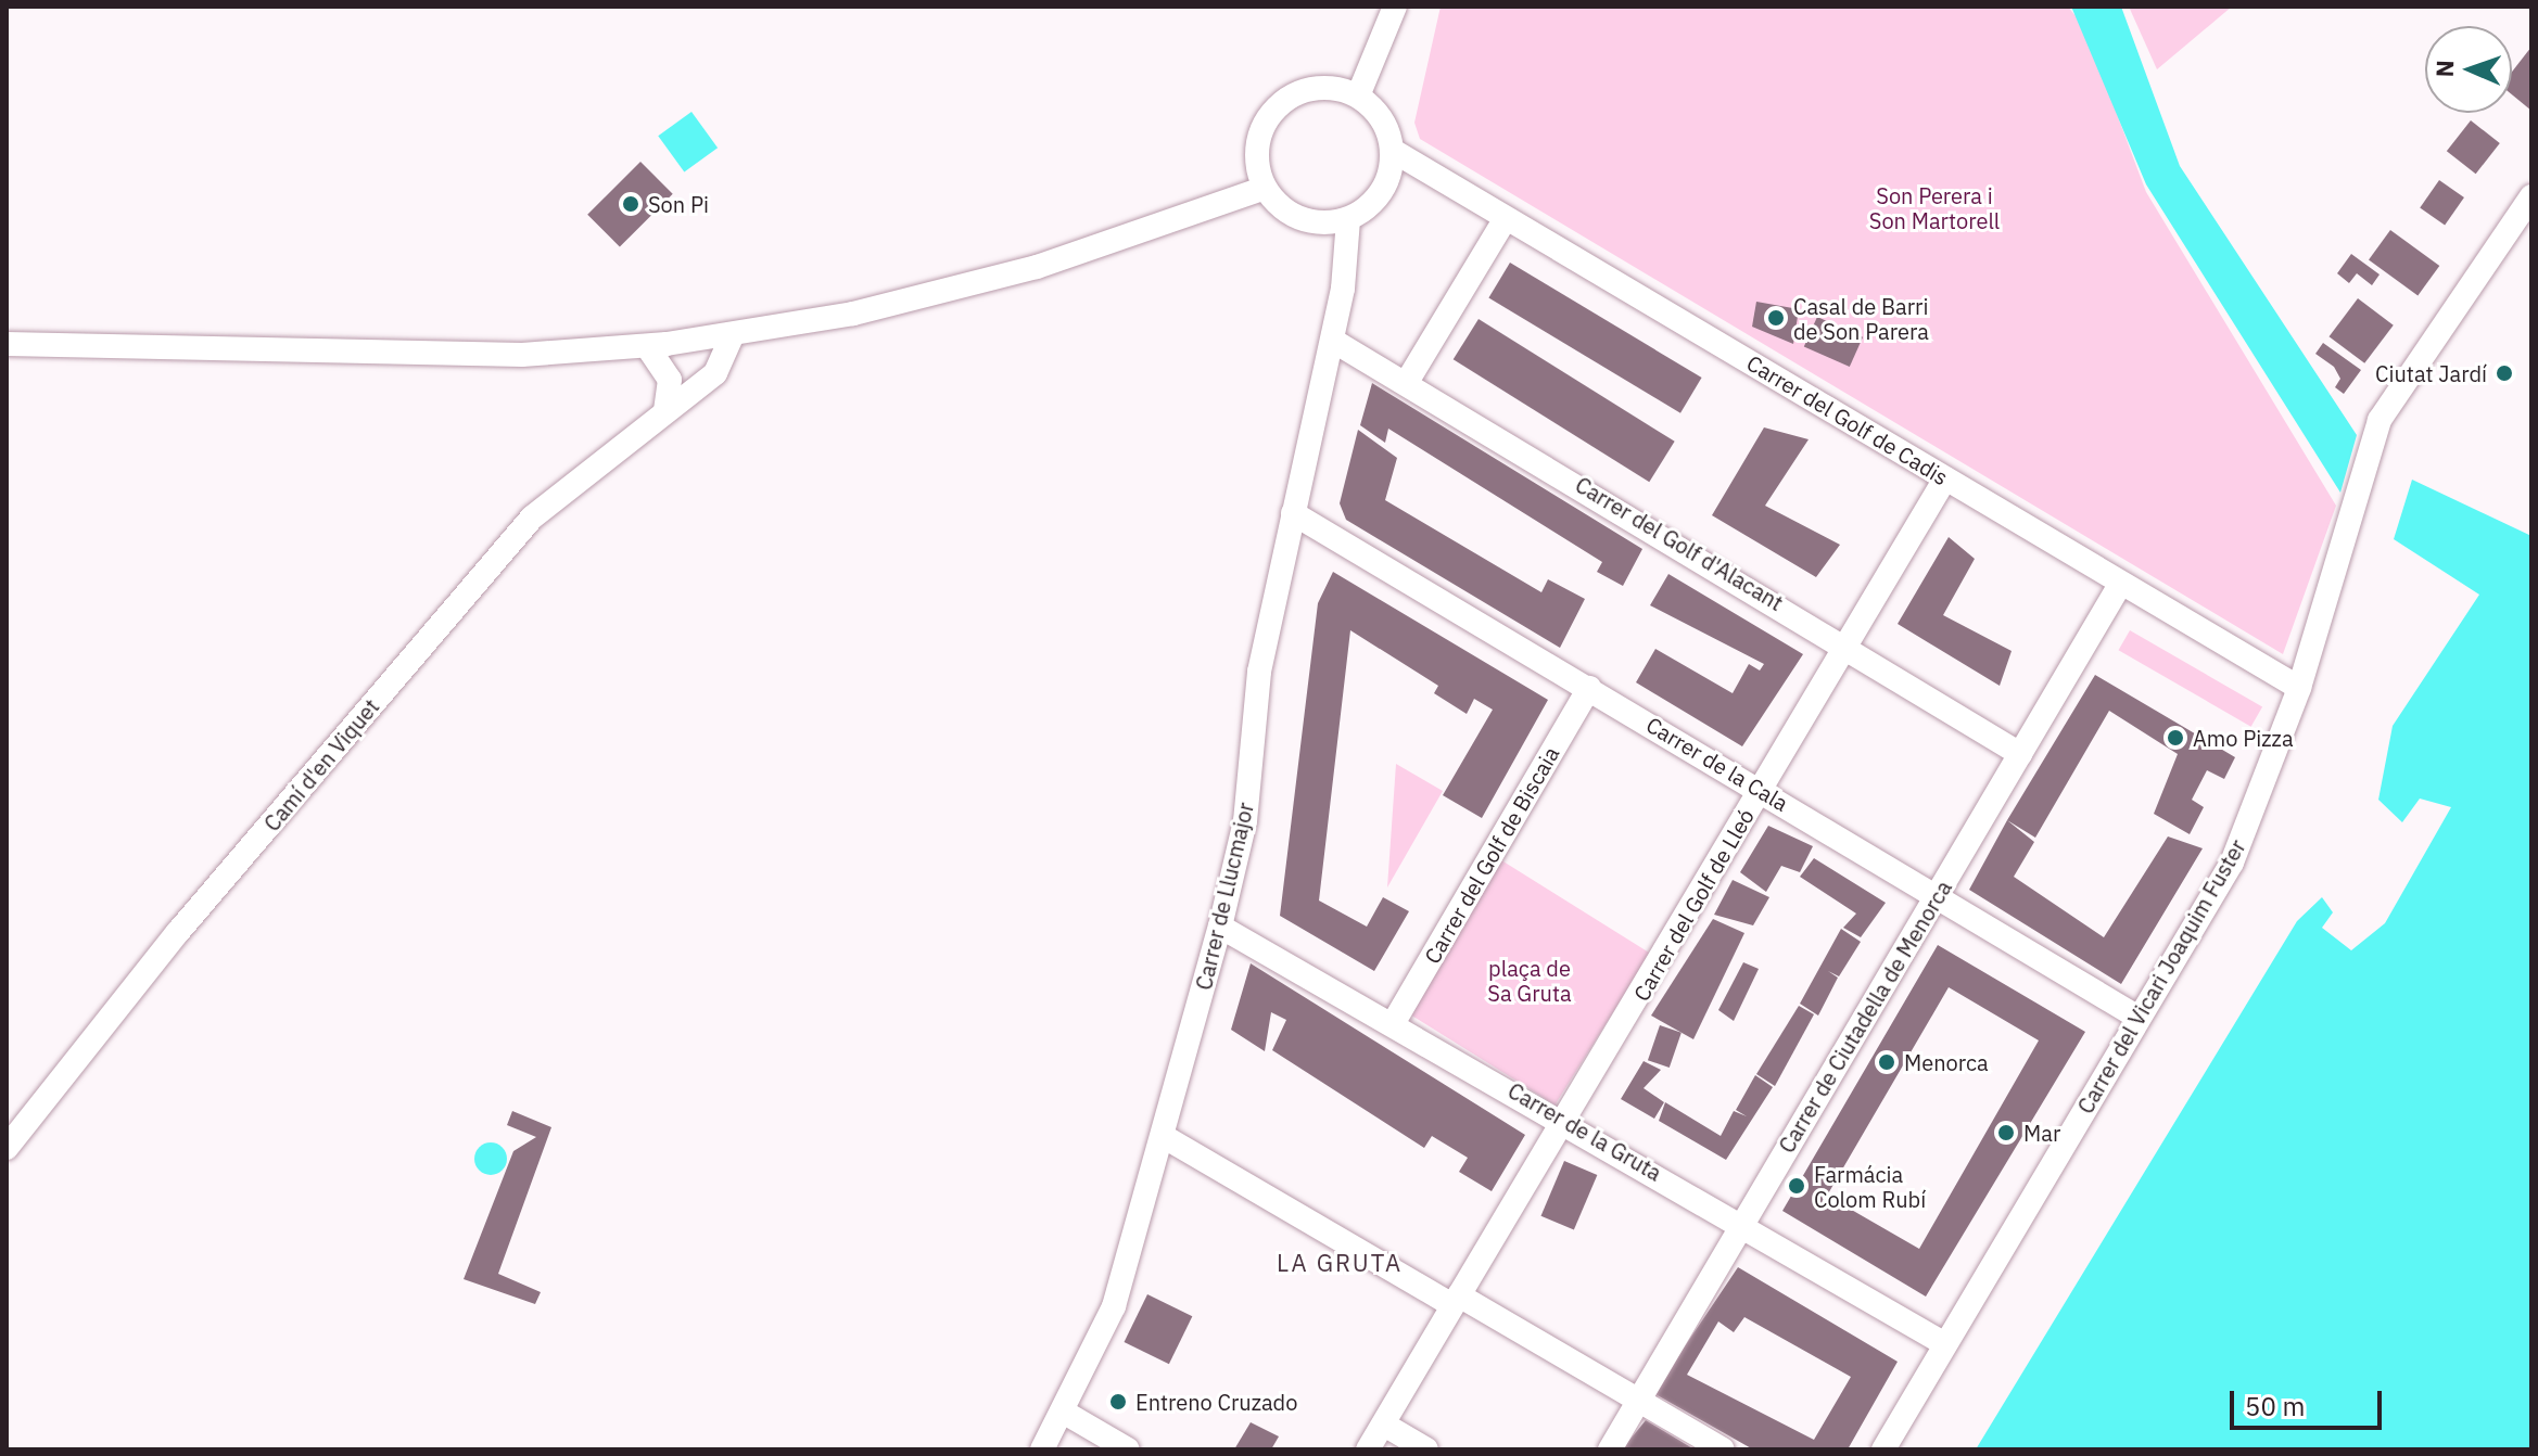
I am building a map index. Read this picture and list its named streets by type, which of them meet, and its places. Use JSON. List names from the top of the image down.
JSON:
{
  "streets": {
    "street": [
      "Carrer del Golf de Cadis",
      "Carrer del Golf d'Alacant",
      "Carrer de la Cala",
      "Camí d'en Viquet",
      "Carrer del Golf de Biscaia",
      "Carrer de Llucmajor",
      "Carrer del Golf de Lleó",
      "Carrer del Vicari Joaquim Fuster",
      "Carrer de Ciutadella de Menorca",
      "Carrer de la Gruta"
    ]
  },
  "crossings": [
    ["Carrer del Golf de Cadis", "Carrer de Llucmajor"],
    ["Carrer del Golf de Cadis", "Carrer del Golf de Lleó"],
    ["Carrer del Golf de Cadis", "Carrer del Vicari Joaquim Fuster"],
    ["Carrer del Golf de Cadis", "Carrer de Ciutadella de Menorca"],
    ["Carrer del Golf d'Alacant", "Carrer de Llucmajor"],
    ["Carrer del Golf d'Alacant", "Carrer del Golf de Lleó"],
    ["Carrer del Golf d'Alacant", "Carrer de Ciutadella de Menorca"],
    ["Carrer de la Cala", "Carrer del Golf de Biscaia"],
    ["Carrer de la Cala", "Carrer de Llucmajor"],
    ["Carrer de la Cala", "Carrer del Golf de Lleó"],
    ["Carrer de la Cala", "Carrer del Vicari Joaquim Fuster"],
    ["Carrer de la Cala", "Carrer de Ciutadella de Menorca"],
    ["Carrer del Golf de Biscaia", "Carrer de la Gruta"],
    ["Carrer de Llucmajor", "Carrer de la Gruta"],
    ["Carrer del Golf de Lleó", "Carrer de la Gruta"],
    ["Carrer del Vicari Joaquim Fuster", "Carrer de la Gruta"],
    ["Carrer de Ciutadella de Menorca", "Carrer de la Gruta"]
  ],
  "districts": ["LA GRUTA"],
  "parks": ["Son Perera i Son Martorell", "plaça de Sa Gruta"],
  "places": [
    "Son Pi",
    "Casal de Barri de Son Parera",
    "Ciutat Jardí",
    "Amo Pizza",
    "Menorca",
    "Mar",
    "Farmácia Colom Rubí",
    "Entreno Cruzado"
  ],
  "scale_bar": "50 m",
  "north": "left"
}
